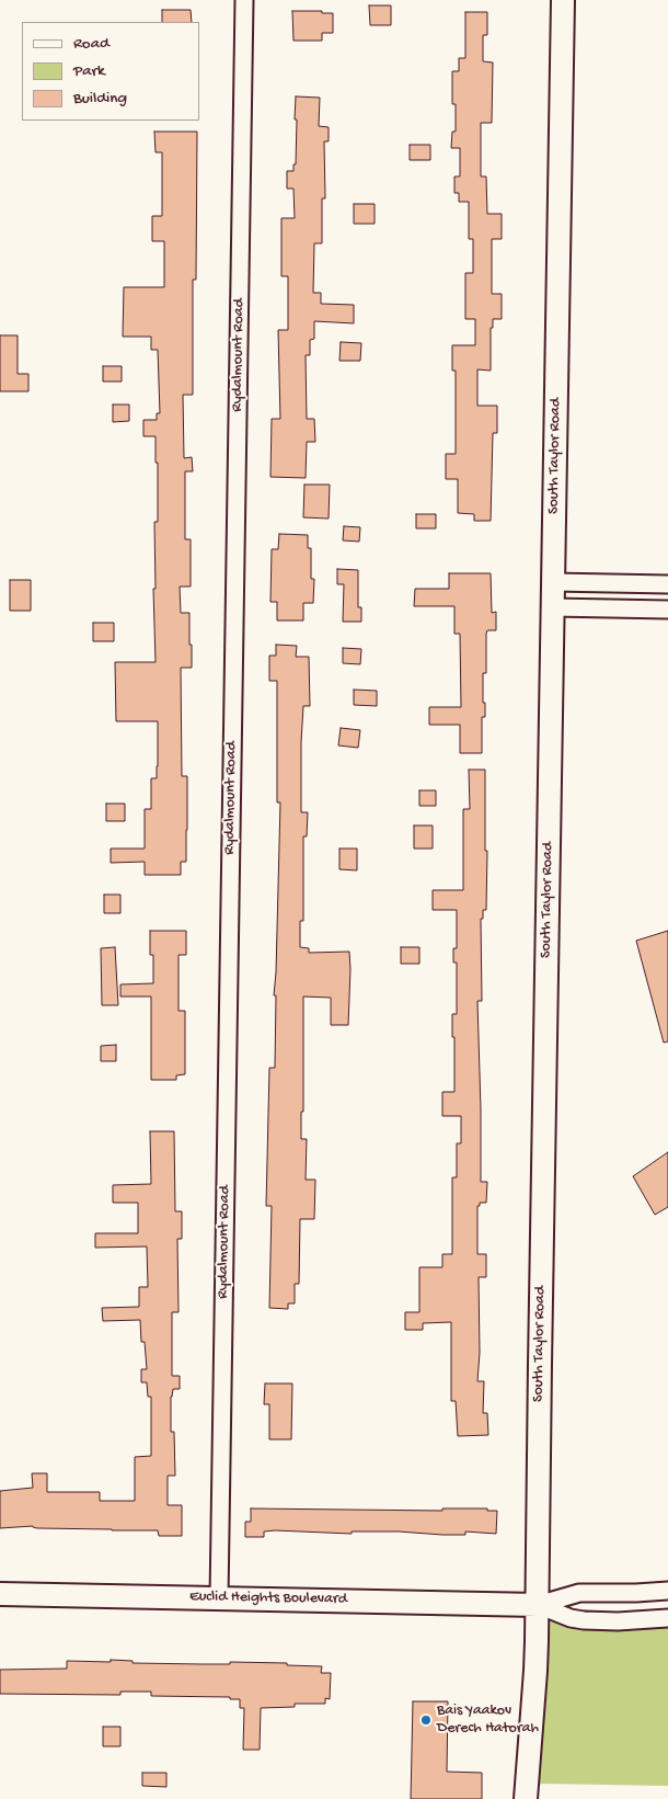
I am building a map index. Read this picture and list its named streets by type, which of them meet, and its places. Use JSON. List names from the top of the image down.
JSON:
{
  "streets": {
    "main road": ["South Taylor Road", "Euclid Heights Boulevard"],
    "street": ["Rydalmount Road"]
  },
  "crossings": [
    ["Rydalmount Road", "Euclid Heights Boulevard"],
    ["South Taylor Road", "Euclid Heights Boulevard"]
  ],
  "places": ["Bais Yaakov Derech Hatorah"],
  "legend": ["Road", "Park", "Building"]
}
